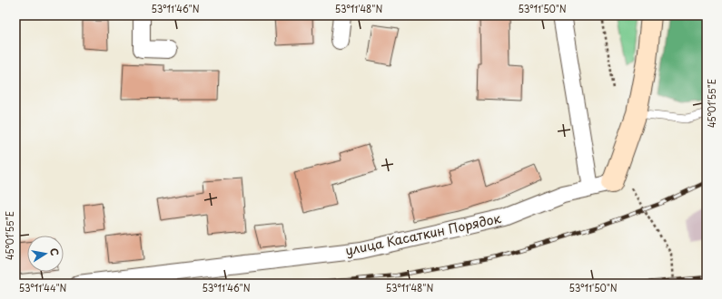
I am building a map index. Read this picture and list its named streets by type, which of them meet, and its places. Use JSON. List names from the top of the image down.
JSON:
{
  "streets": {
    "street": ["улица Касаткин Порядок"]
  },
  "north": "right",
  "coordinates": [
    "53°11'46\"N",
    "53°11'48\"N",
    "53°11'50\"N",
    "45°01'55\"E",
    "53°11'44\"N"
  ]
}
